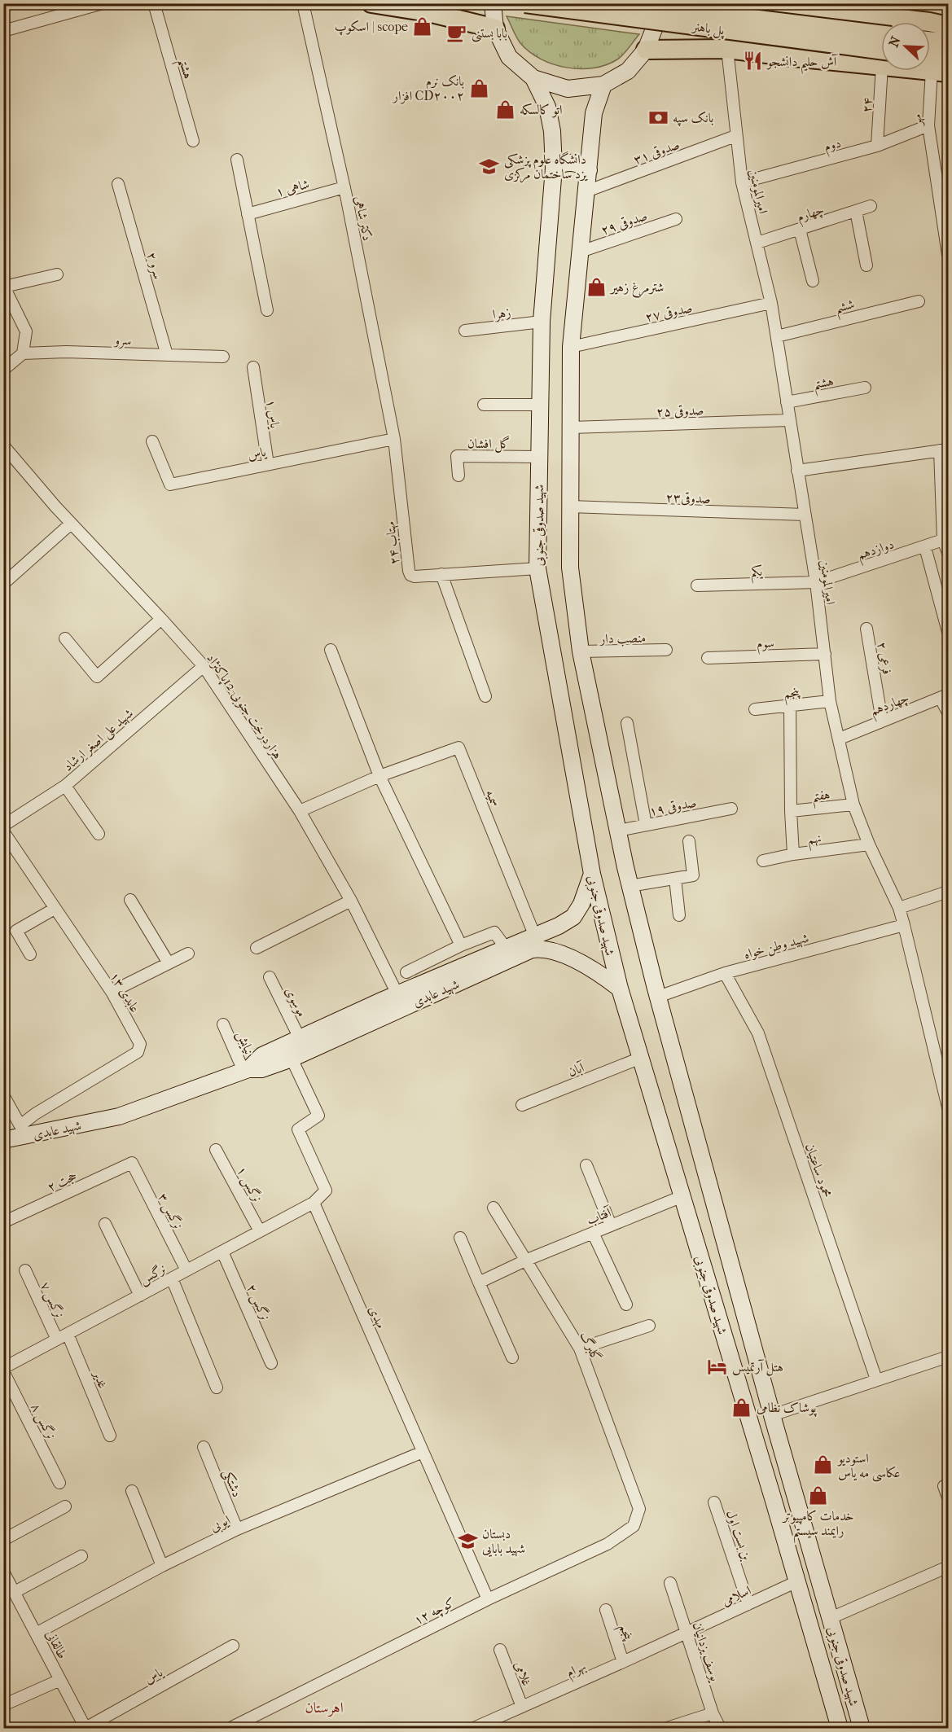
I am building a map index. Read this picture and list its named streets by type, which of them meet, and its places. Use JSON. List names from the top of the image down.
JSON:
{
  "streets": {
    "main road": ["پل باهنر", "شهید صدوقی جنوبی", "شهید عابدی"],
    "street": [
      "هشتم",
      "۲۴",
      "مهر",
      "دوم",
      "صدوقی ۳۱",
      "شاهی ۱",
      "امیرالمومنین",
      "چهارم",
      "دکتر شاهی",
      "صدوقی ۲۹",
      "سرو ۲",
      "ششم",
      "صدوقی ۲۷",
      "زهرا",
      "سرو",
      "صدوقی ۲۵",
      "یاس ۱",
      "گل افشان",
      "یاس",
      "صدوقی۲۳",
      "مهتاب ۲۴",
      "دوازدهم",
      "یکم",
      "منصب دار",
      "سوم",
      "فرعی ۲",
      "پنجم",
      "چهاردهم",
      "هزاردرخت جنوبی-12پاکنژاد",
      "شهید علی اصغر ارشاد",
      "هفتم",
      "سمیه",
      "صدوقی ۱۹",
      "نهم",
      "شهید وطن خواه",
      "عابدی ۱۳",
      "موسوی",
      "نیایش",
      "آبان",
      "محمود ساعتیان",
      "حجت ۲",
      "نرگس ۱",
      "نرگس ۳",
      "آفتاب",
      "نرگس",
      "نرگس ۷",
      "نرگس ۲",
      "مهدی",
      "گلبرگ",
      "غدیر",
      "نرگس ۸",
      "دشتکی",
      "ایوبی",
      "بن بست اول",
      "اسلامی",
      "کوچه ۱۲",
      "طالقانی",
      "یوسف یزدانیان",
      "بهرام",
      "غلامی"
    ]
  },
  "crossings": [
    ["هشتم", "امیرالمومنین"],
    ["۲۴", "دوم"],
    ["مهر", "دوم"],
    ["دوم", "امیرالمومنین"],
    ["صدوقی ۳۱", "امیرالمومنین"],
    ["صدوقی ۳۱", "شهید صدوقی جنوبی"],
    ["شاهی ۱", "دکتر شاهی"],
    ["امیرالمومنین", "چهارم"],
    ["امیرالمومنین", "ششم"],
    ["امیرالمومنین", "صدوقی ۲۷"],
    ["امیرالمومنین", "صدوقی ۲۵"],
    ["امیرالمومنین", "صدوقی۲۳"],
    ["امیرالمومنین", "دوازدهم"],
    ["امیرالمومنین", "یکم"],
    ["امیرالمومنین", "سوم"],
    ["امیرالمومنین", "پنجم"],
    ["امیرالمومنین", "چهاردهم"],
    ["امیرالمومنین", "هفتم"],
    ["امیرالمومنین", "نهم"],
    ["امیرالمومنین", "شهید وطن خواه"],
    ["دکتر شاهی", "یاس"],
    ["دکتر شاهی", "مهتاب ۲۴"],
    ["صدوقی ۲۹", "شهید صدوقی جنوبی"],
    ["سرو ۲", "سرو"],
    ["صدوقی ۲۷", "شهید صدوقی جنوبی"],
    ["زهرا", "شهید صدوقی جنوبی"],
    ["صدوقی ۲۵", "شهید صدوقی جنوبی"],
    ["یاس ۱", "یاس"],
    ["گل افشان", "شهید صدوقی جنوبی"],
    ["یاس", "مهتاب ۲۴"],
    ["یاس", "طالقانی"],
    ["صدوقی۲۳", "شهید صدوقی جنوبی"],
    ["شهید صدوقی جنوبی", "مهتاب ۲۴"],
    ["شهید صدوقی جنوبی", "منصب دار"],
    ["شهید صدوقی جنوبی", "صدوقی ۱۹"],
    ["شهید صدوقی جنوبی", "شهید وطن خواه"],
    ["شهید صدوقی جنوبی", "شهید عابدی"],
    ["شهید صدوقی جنوبی", "آبان"],
    ["شهید صدوقی جنوبی", "آفتاب"],
    ["شهید صدوقی جنوبی", "اسلامی"],
    ["دوازدهم", "یکم"],
    ["فرعی ۲", "چهاردهم"],
    ["پنجم", "بهرام"],
    ["هزاردرخت جنوبی-12پاکنژاد", "شهید علی اصغر ارشاد"],
    ["هزاردرخت جنوبی-12پاکنژاد", "شهید عابدی"],
    ["سمیه", "شهید عابدی"],
    ["شهید وطن خواه", "محمود ساعتیان"],
    ["عابدی ۱۳", "شهید عابدی"],
    ["شهید عابدی", "موسوی"],
    ["شهید عابدی", "نیایش"],
    ["حجت ۲", "نرگس ۳"],
    ["نرگس ۱", "نرگس"],
    ["نرگس ۳", "نرگس"],
    ["آفتاب", "گلبرگ"],
    ["نرگس", "نرگس ۷"],
    ["نرگس", "نرگس ۲"],
    ["نرگس", "مهدی"],
    ["نرگس", "غدیر"],
    ["نرگس", "نرگس ۸"],
    ["مهدی", "ایوبی"],
    ["مهدی", "کوچه ۱۲"],
    ["گلبرگ", "کوچه ۱۲"],
    ["دشتکی", "ایوبی"],
    ["ایوبی", "طالقانی"],
    ["بن بست اول", "اسلامی"],
    ["اسلامی", "یوسف یزدانیان"],
    ["اسلامی", "بهرام"],
    ["یوسف یزدانیان", "بهرام"],
    ["بهرام", "غلامی"]
  ],
  "districts": ["اهرستان"],
  "places": {
    "shop": [
      "اسکوپ | scope",
      "بانک نرم افزار CD۲۰۰۲",
      "اتو کالسکه",
      "شترمرغ زهیر",
      "پوشاک نظامی",
      "استودیو عکاسی مه یاس",
      "خدمات کامپیوتر رایمند سیستم"
    ],
    "cafe": ["بابا بستنی"],
    "restaurant": ["آش حلیم دانشجو"],
    "bank": ["بانک سپه"],
    "school or university": ["دانشگاه علوم پزشکی یزد ساختمان مرکزی", "دبستان شهید بابایی"],
    "hotel": ["هتل آرتمیس"]
  },
  "north": "top left"
}
